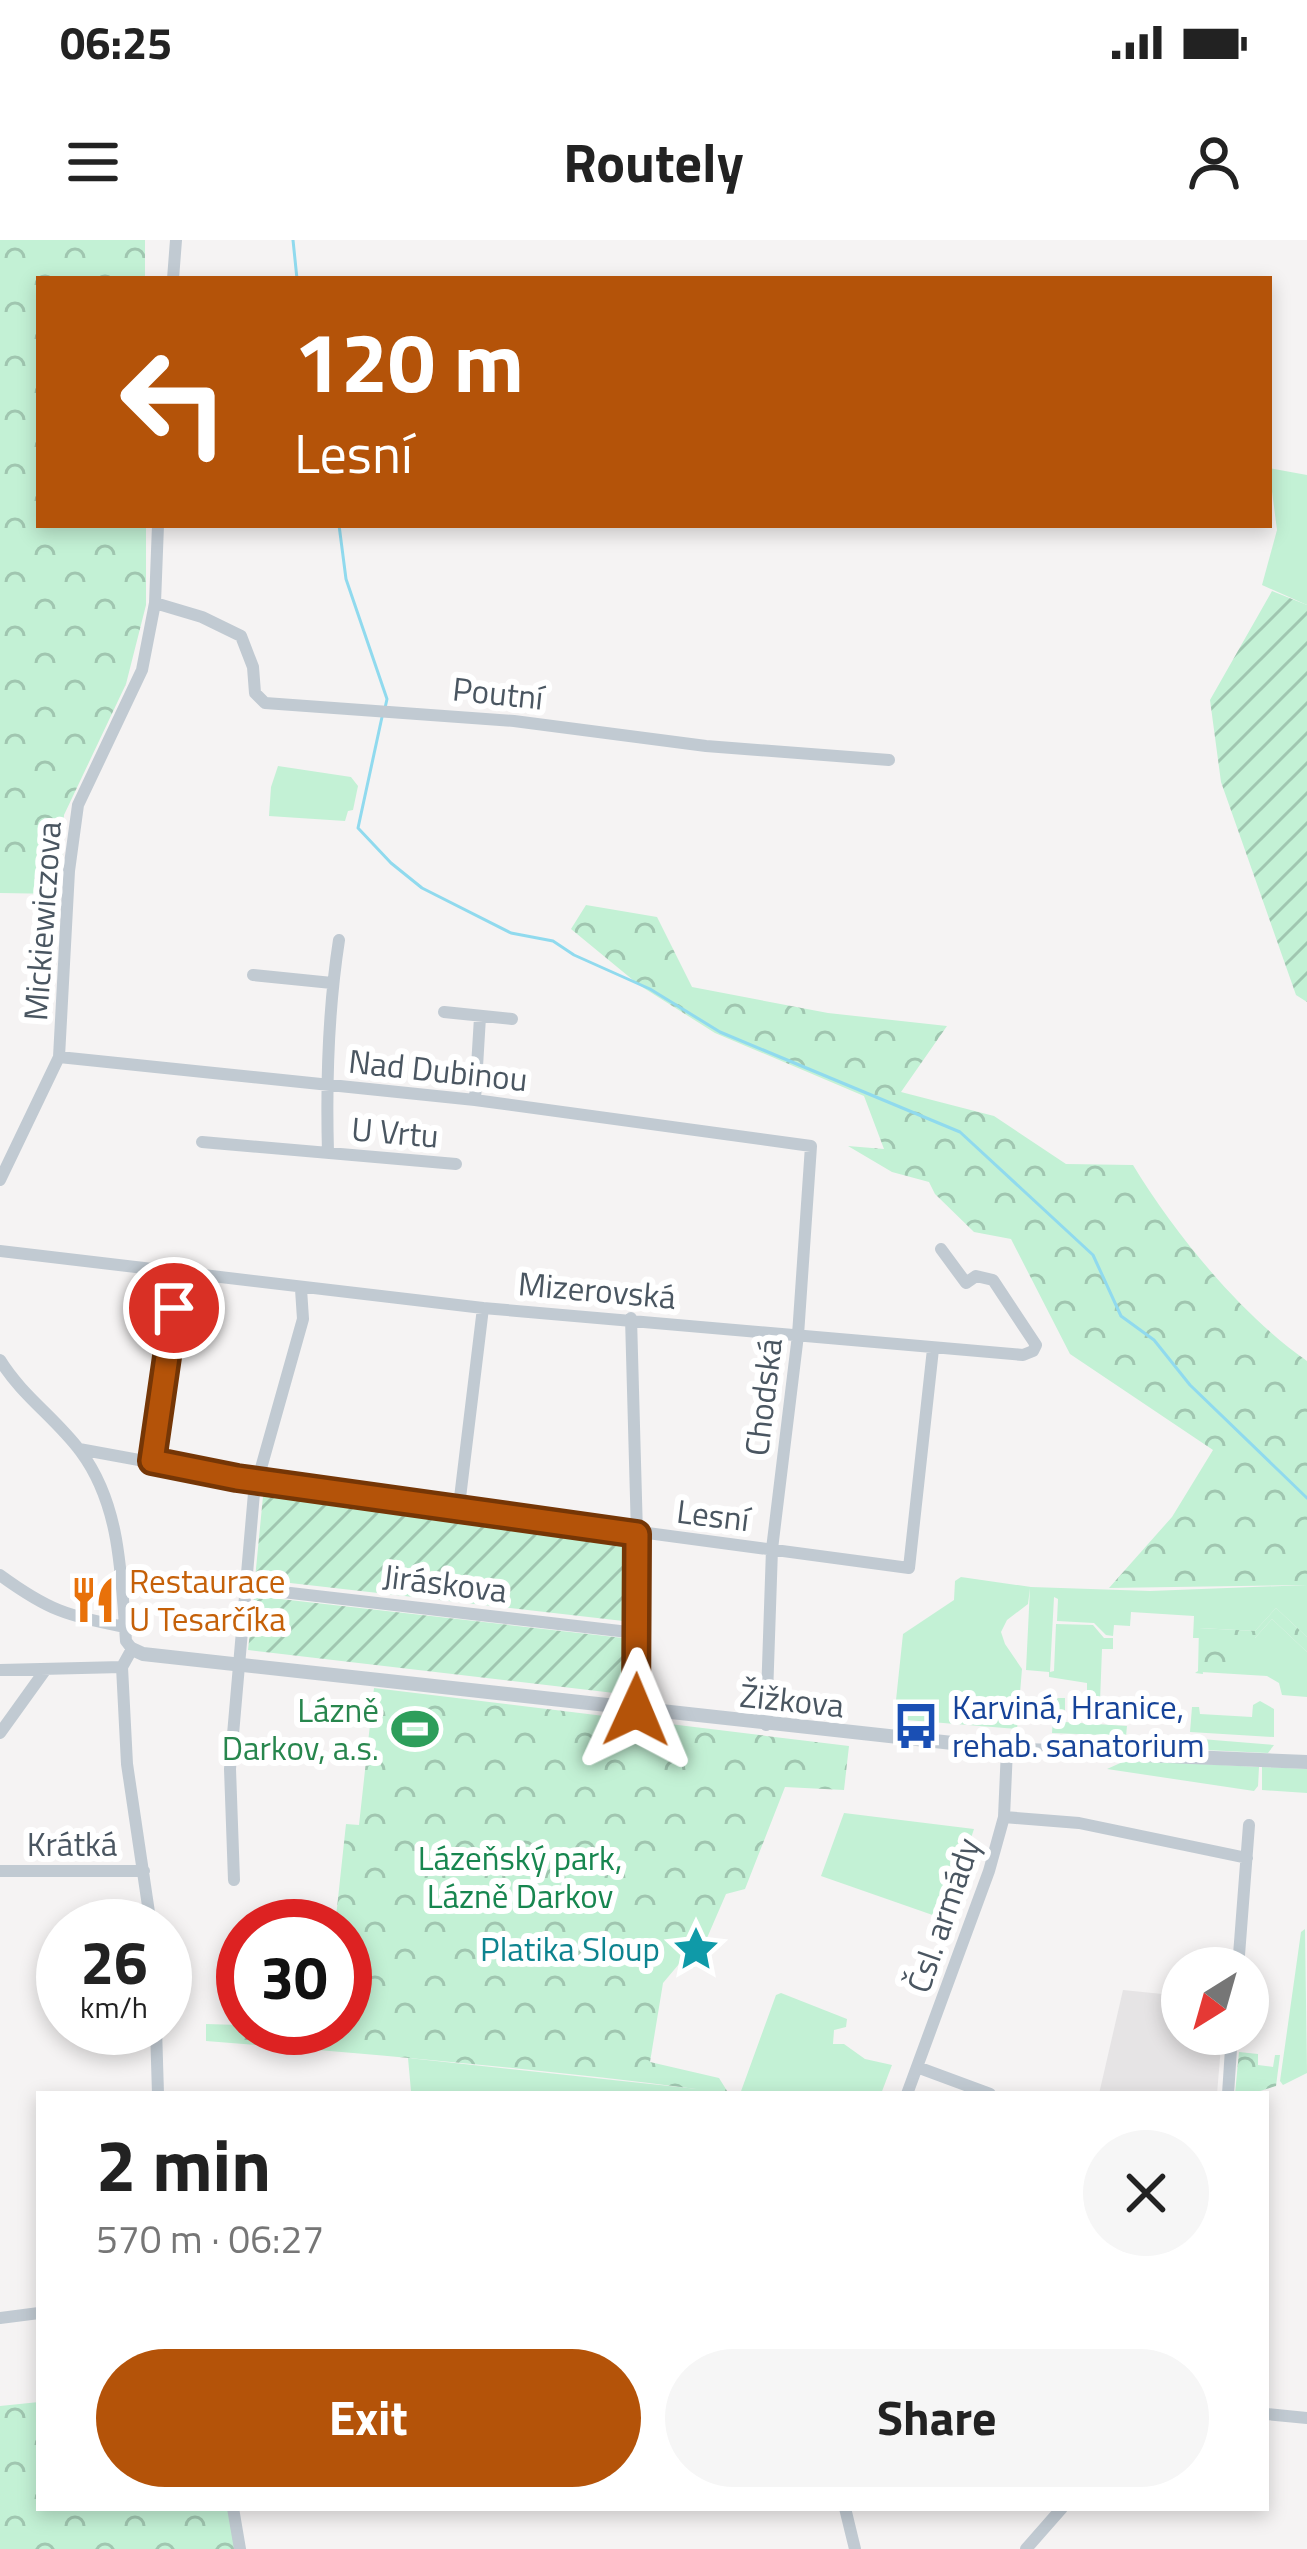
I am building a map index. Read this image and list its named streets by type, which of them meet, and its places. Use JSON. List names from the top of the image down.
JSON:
{
  "streets": {
    "street": [
      "Poutní",
      "Mickiewiczova",
      "Nad Dubinou",
      "U Vrtu",
      "Mizerovská",
      "Chodská",
      "Lesní",
      "Jiráskova",
      "Žižkova",
      "Krátká",
      "Čsl. armády"
    ]
  },
  "crossings": [
    ["Poutní", "Mickiewiczova"],
    ["Mickiewiczova", "Nad Dubinou"],
    ["Nad Dubinou", "U Vrtu"],
    ["Nad Dubinou", "Chodská"],
    ["Mizerovská", "Chodská"],
    ["Mizerovská", "Lesní"],
    ["Chodská", "Lesní"],
    ["Chodská", "Žižkova"],
    ["Žižkova", "Čsl. armády"]
  ],
  "parks": ["Lázeňský park, Lázně Darkov"],
  "places": {
    "restaurant": ["Restaurace U Tesarčíka"],
    "bus stop": ["Karviná, Hranice, rehab. sanatorium"],
    "sports": ["Lázně Darkov, a.s."],
    "place": ["Platika Sloup"]
  },
  "north": "bottom left",
  "page": {
    "status": "06:25",
    "header": "Routely",
    "turn": ["120 m", "Lesní"],
    "speed": "26 km/h",
    "limit": "30",
    "heading": ["2 min", "570 m · 06:27"],
    "buttons": ["Exit", "Share"]
  }
}
